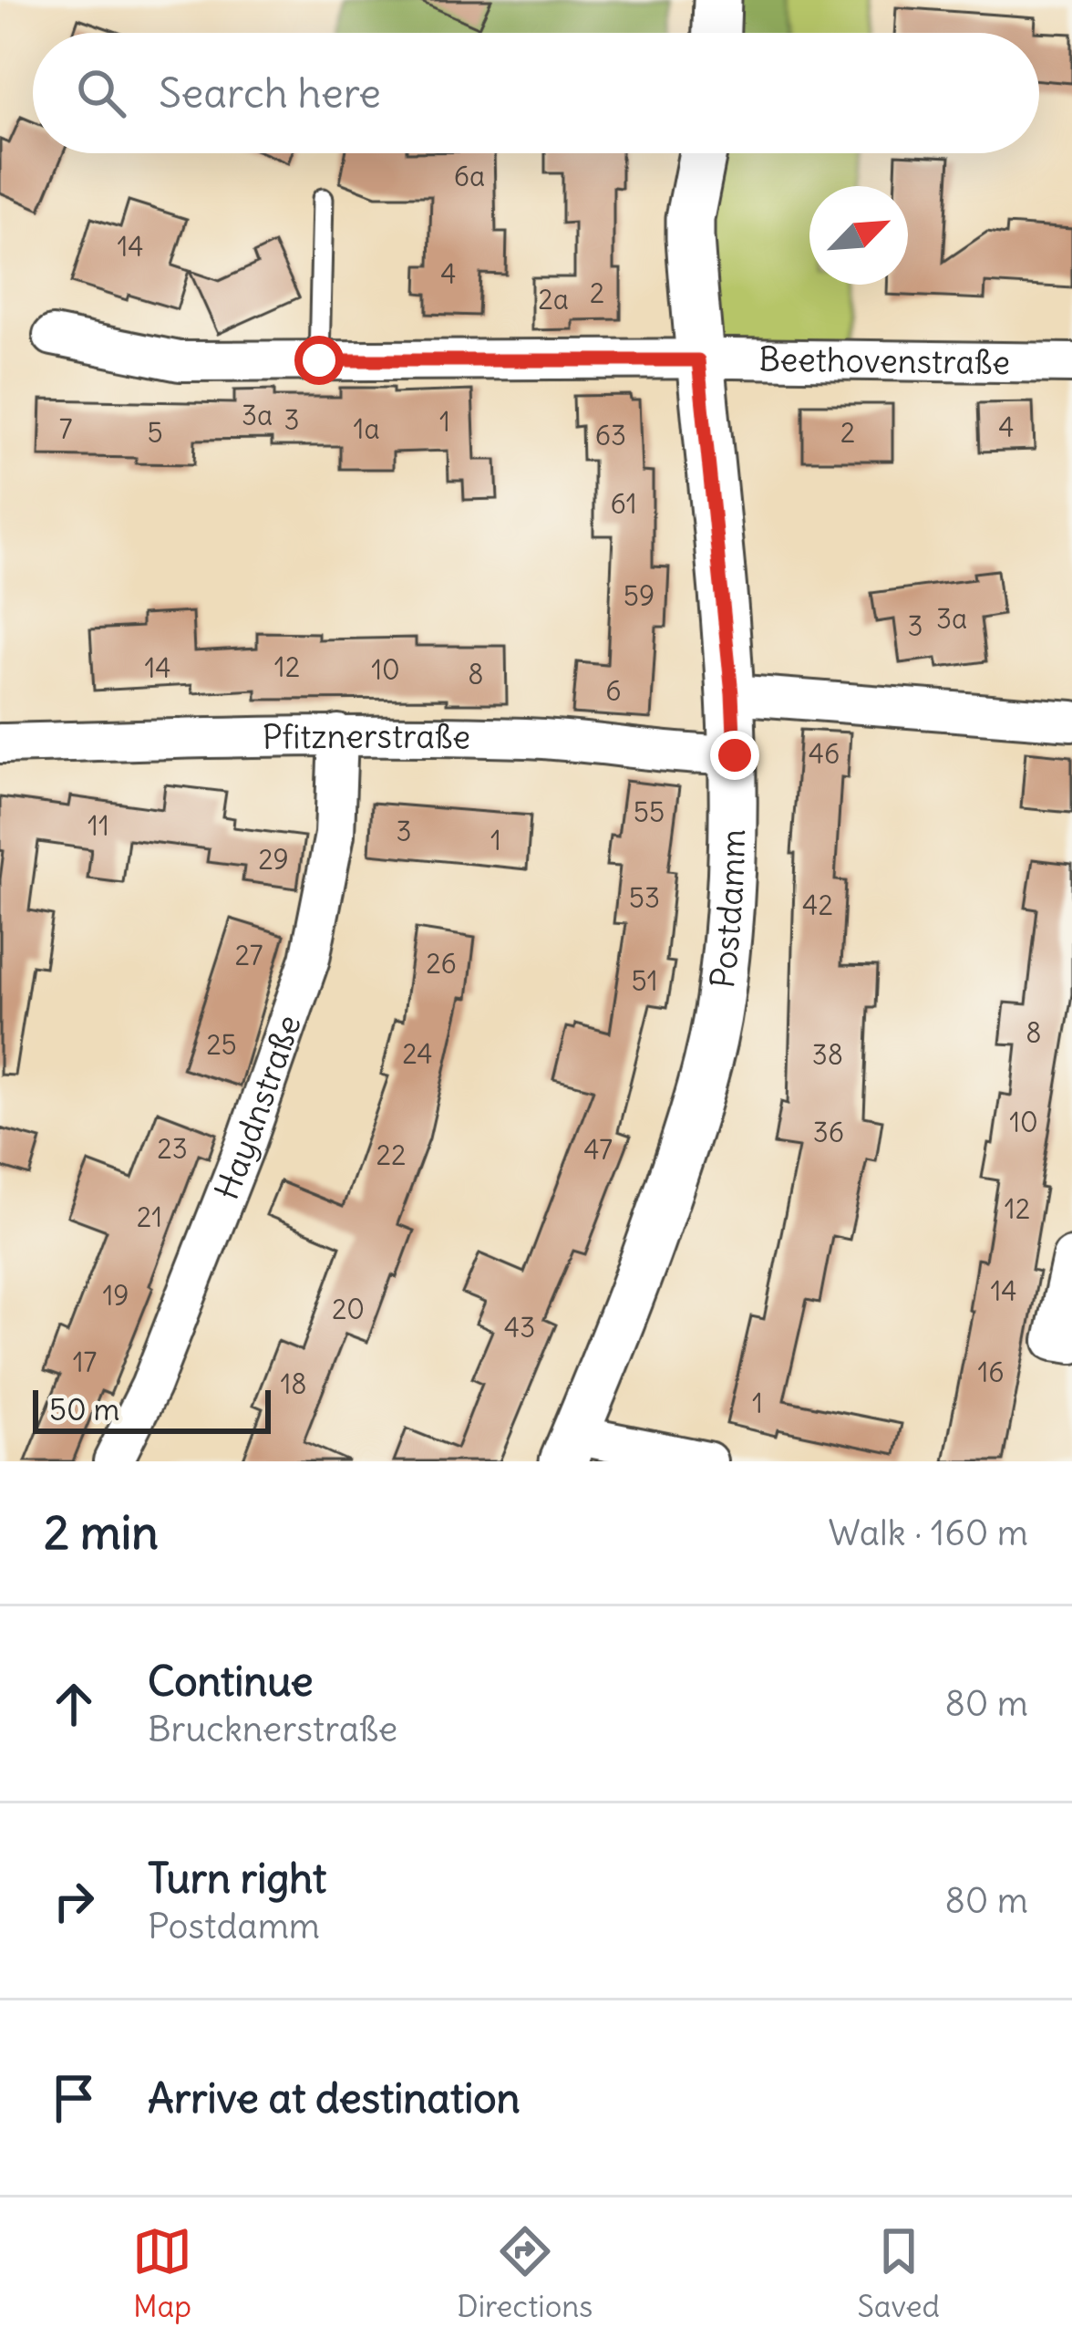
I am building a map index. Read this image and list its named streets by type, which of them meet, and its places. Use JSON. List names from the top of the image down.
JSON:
{
  "streets": {
    "street": [
      "Beethovenstraße",
      "Pfitznerstraße",
      "Postdamm",
      "Haydnstraße"
    ]
  },
  "crossings": [
    ["Beethovenstraße", "Postdamm"],
    ["Pfitznerstraße", "Postdamm"],
    ["Pfitznerstraße", "Haydnstraße"]
  ],
  "house_numbers": [
    "6a",
    "14",
    "4",
    "2",
    "2a",
    "3a",
    "3",
    "1",
    "4",
    "7",
    "1a",
    "5",
    "2",
    "63",
    "61",
    "59",
    "3a",
    "3",
    "12",
    "14",
    "10",
    "8",
    "6",
    "46",
    "55",
    "11",
    "3",
    "1",
    "29",
    "53",
    "42",
    "27",
    "26",
    "51",
    "8",
    "25",
    "24",
    "38",
    "10",
    "36",
    "23",
    "47",
    "22",
    "12",
    "21",
    "14",
    "19",
    "20",
    "43",
    "17",
    "16",
    "18",
    "1"
  ],
  "scale_bar": "50 m",
  "north": "top right",
  "page": {
    "search": "Search here",
    "scale": "50 m",
    "heading": ["2 min", "Walk · 160 m"],
    "list": [
      ["Continue", "Brucknerstraße", "80 m"],
      ["Turn right", "Postdamm", "80 m"],
      "Arrive at destination"
    ],
    "nav": ["Map", "Directions", "Saved"]
  }
}
